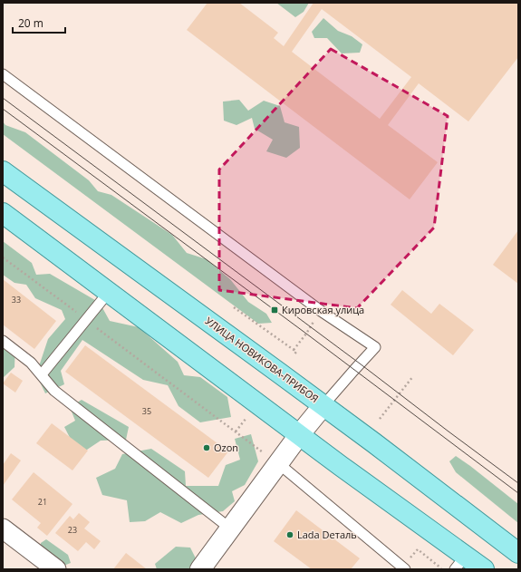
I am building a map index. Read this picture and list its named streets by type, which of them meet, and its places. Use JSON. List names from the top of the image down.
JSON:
{
  "streets": {
    "main road": ["УЛИЦА НОВИКОВА-ПРИБОЯ"]
  },
  "places": {
    "transit": ["Кировская улица"],
    "other": ["Ozon", "Lada Dеталь"]
  },
  "house_numbers": [
    "33",
    "35",
    "21",
    "23"
  ],
  "scale_bar": "20 m"
}
